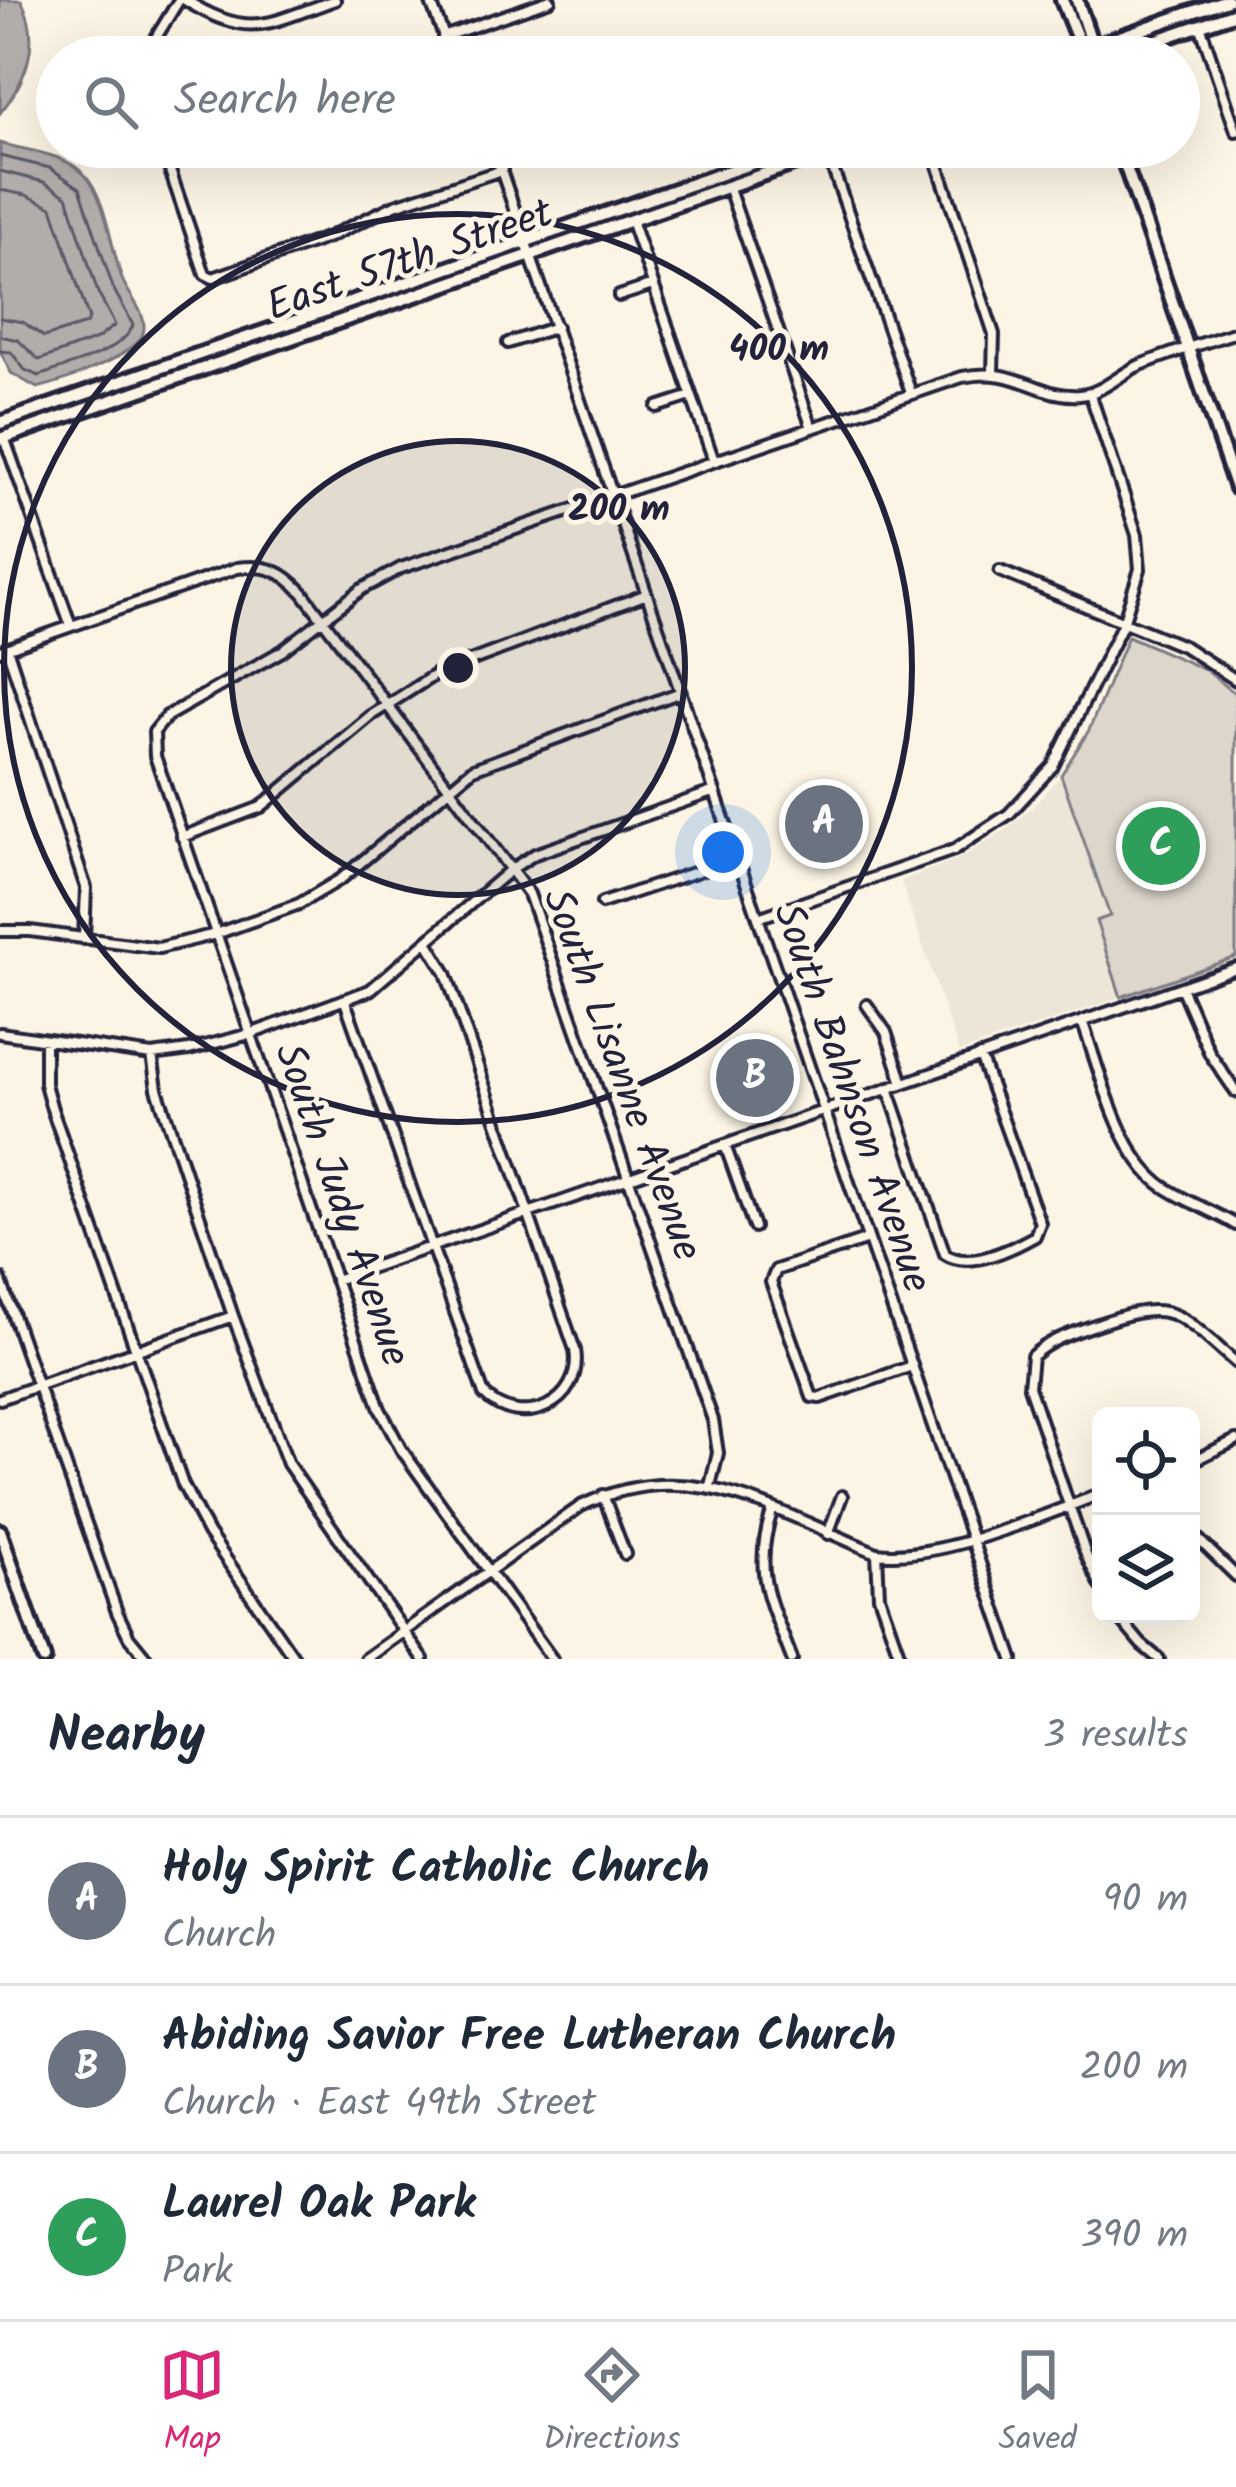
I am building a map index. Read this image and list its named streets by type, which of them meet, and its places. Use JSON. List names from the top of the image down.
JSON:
{
  "streets": {
    "main road": ["East 57th Street"],
    "street": ["South Lisanne Avenue", "South Bahnson Avenue", "South Judy Avenue"]
  },
  "crossings": [
    ["East 57th Street", "South Bahnson Avenue"],
    ["South Lisanne Avenue", "South Judy Avenue"]
  ],
  "page": {
    "search": "Search here",
    "pins": ["A", "C", "B"],
    "heading": ["Nearby", "3 results"],
    "list": [
      {
        "mark": "A",
        "name": "Holy Spirit Catholic Church",
        "note": "Church",
        "value": "90 m"
      },
      {
        "mark": "B",
        "name": "Abiding Savior Free Lutheran Church",
        "note": "Church · East 49th Street",
        "value": "200 m"
      },
      {
        "mark": "C",
        "name": "Laurel Oak Park",
        "note": "Park",
        "value": "390 m"
      }
    ],
    "nav": ["Map", "Directions", "Saved"]
  },
  "rings": ["400 m", "200 m"]
}
